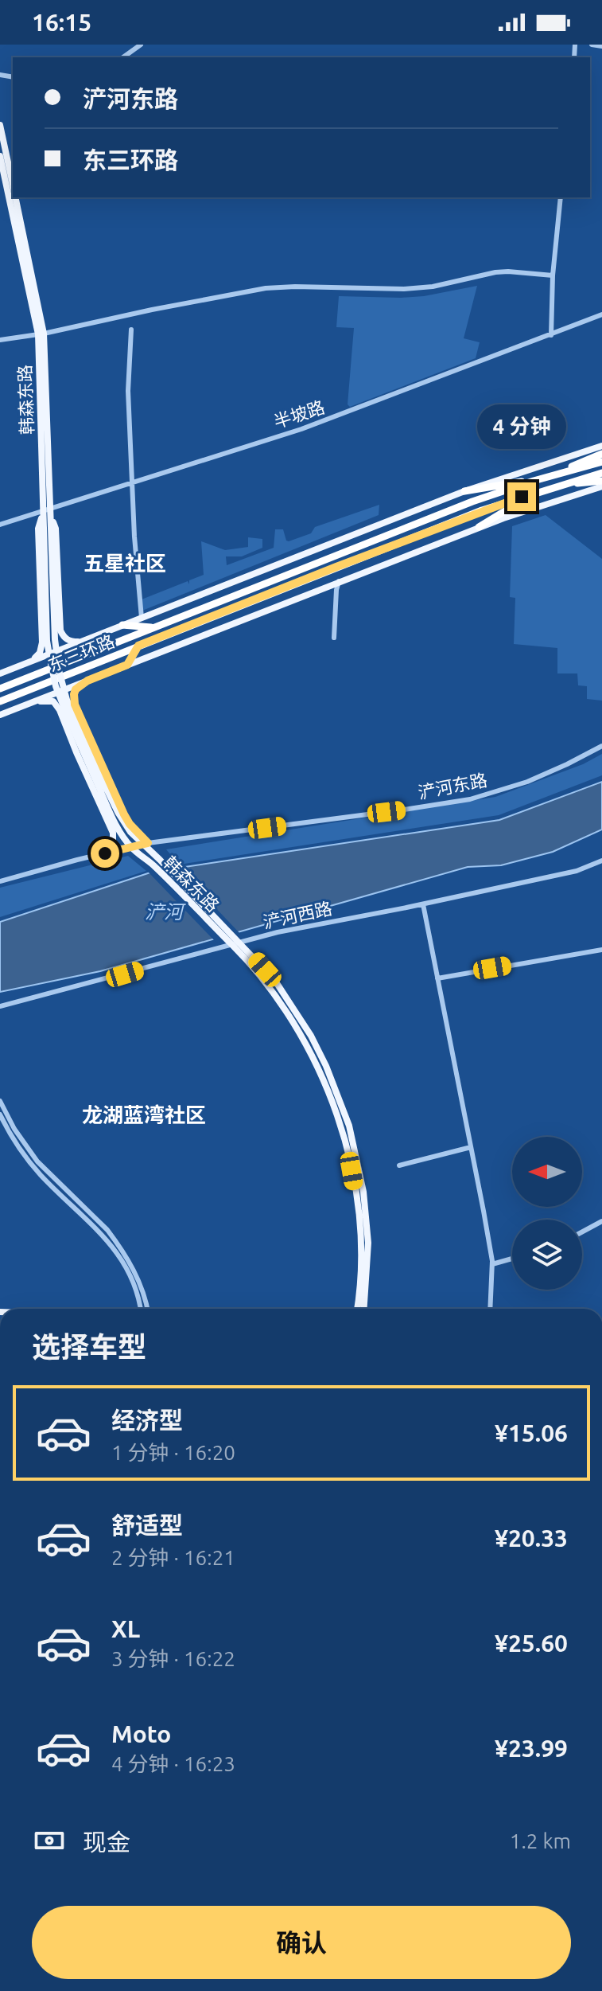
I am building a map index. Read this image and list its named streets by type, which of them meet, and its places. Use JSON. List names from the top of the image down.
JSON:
{
  "streets": {
    "highway": ["东三环路"],
    "main road": ["韩森东路"],
    "street": ["半坡路", "浐河东路", "浐河西路"]
  },
  "crossings": [
    ["韩森东路", "半坡路"],
    ["韩森东路", "浐河东路"],
    ["韩森东路", "浐河西路"]
  ],
  "districts": ["五星社区", "龙湖蓝湾社区"],
  "water": ["浐河"],
  "north": "left",
  "page": {
    "status": "16:15",
    "banner": ["浐河东路", "东三环路"],
    "bubble": "4 分钟",
    "heading": "选择车型",
    "list": [
      {
        "name": "经济型",
        "note": "1 分钟 · 16:20",
        "value": "¥15.06"
      },
      {
        "name": "舒适型",
        "note": "2 分钟 · 16:21",
        "value": "¥20.33"
      },
      {
        "name": "XL",
        "note": "3 分钟 · 16:22",
        "value": "¥25.60"
      },
      {
        "name": "Moto",
        "note": "4 分钟 · 16:23",
        "value": "¥23.99"
      }
    ],
    "pay": ["现金", "1.2 km"],
    "buttons": "确认"
  }
}
